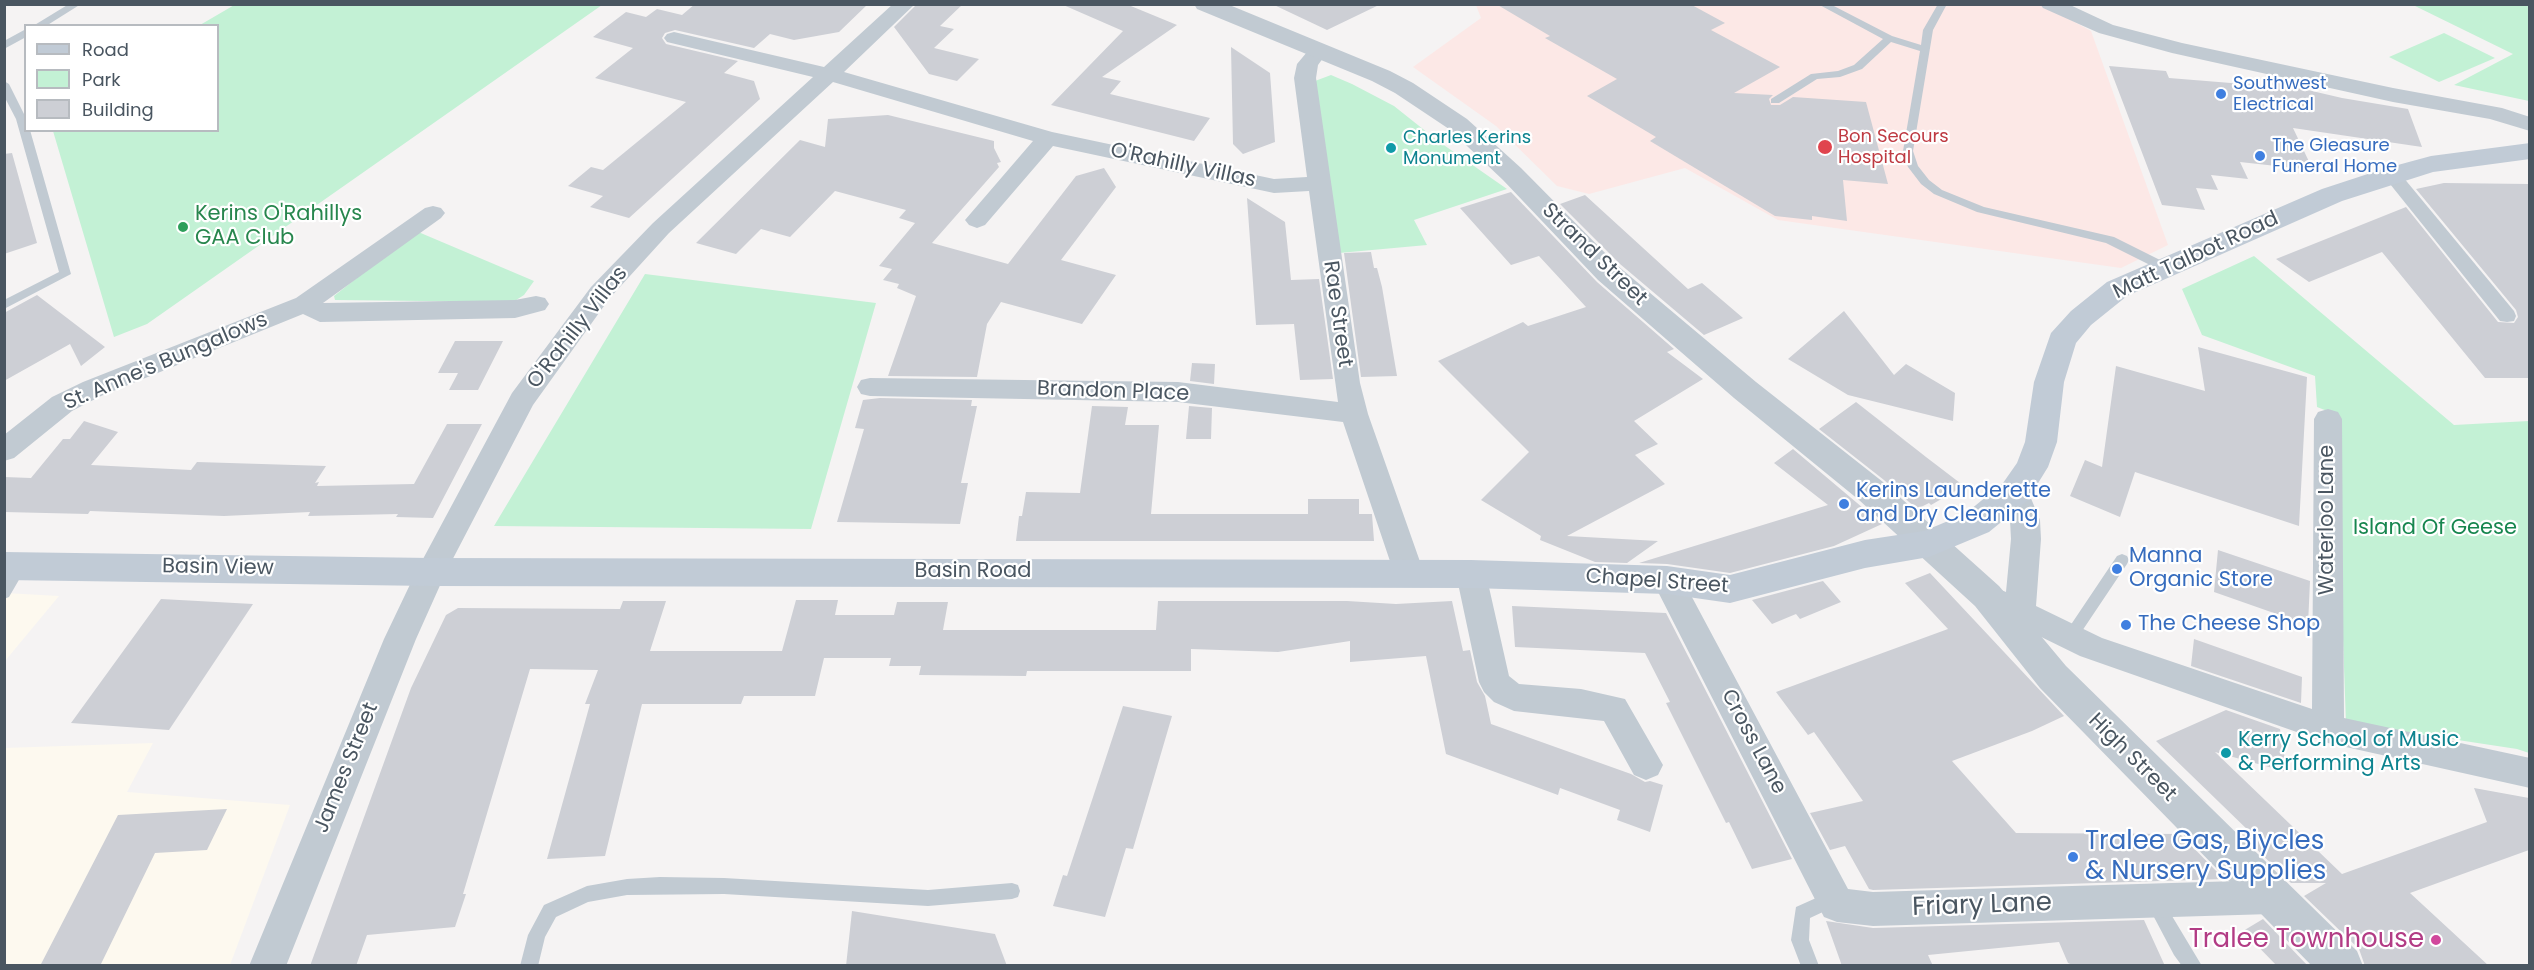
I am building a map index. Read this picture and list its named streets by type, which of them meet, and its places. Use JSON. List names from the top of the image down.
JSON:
{
  "streets": {
    "main road": [
      "Matt Talbot Road",
      "Basin View",
      "Basin Road",
      "Chapel Street"
    ],
    "street": [
      "O'Rahilly Villas",
      "Strand Street",
      "Rae Street",
      "St. Anne's Bungalows",
      "Brandon Place",
      "Waterloo Lane",
      "Cross Lane",
      "High Street",
      "James Street",
      "Friary Lane"
    ]
  },
  "crossings": [
    ["O'Rahilly Villas", "Rae Street"],
    ["O'Rahilly Villas", "Basin View"],
    ["O'Rahilly Villas", "Basin Road"],
    ["O'Rahilly Villas", "James Street"],
    ["Strand Street", "Matt Talbot Road"],
    ["Strand Street", "Rae Street"],
    ["Strand Street", "Chapel Street"],
    ["Strand Street", "High Street"],
    ["Matt Talbot Road", "Chapel Street"],
    ["Matt Talbot Road", "High Street"],
    ["Rae Street", "Brandon Place"],
    ["Rae Street", "Basin Road"],
    ["Basin View", "Basin Road"],
    ["Basin View", "James Street"],
    ["Basin Road", "Chapel Street"],
    ["Basin Road", "James Street"],
    ["Chapel Street", "Cross Lane"],
    ["Chapel Street", "High Street"],
    ["Cross Lane", "Friary Lane"],
    ["High Street", "Friary Lane"]
  ],
  "parks": ["Island Of Geese"],
  "places": [
    "Southwest Electrical",
    "Bon Secours Hospital",
    "Charles Kerins Monument",
    "The Gleasure Funeral Home",
    "Kerins O'Rahillys GAA Club",
    "Kerins Launderette and Dry Cleaning",
    "Manna Organic Store",
    "The Cheese Shop",
    "Kerry School of Music & Performing Arts",
    "Tralee Gas, Biycles & Nursery Supplies",
    "Tralee Townhouse"
  ],
  "legend": ["Road", "Park", "Building"]
}
